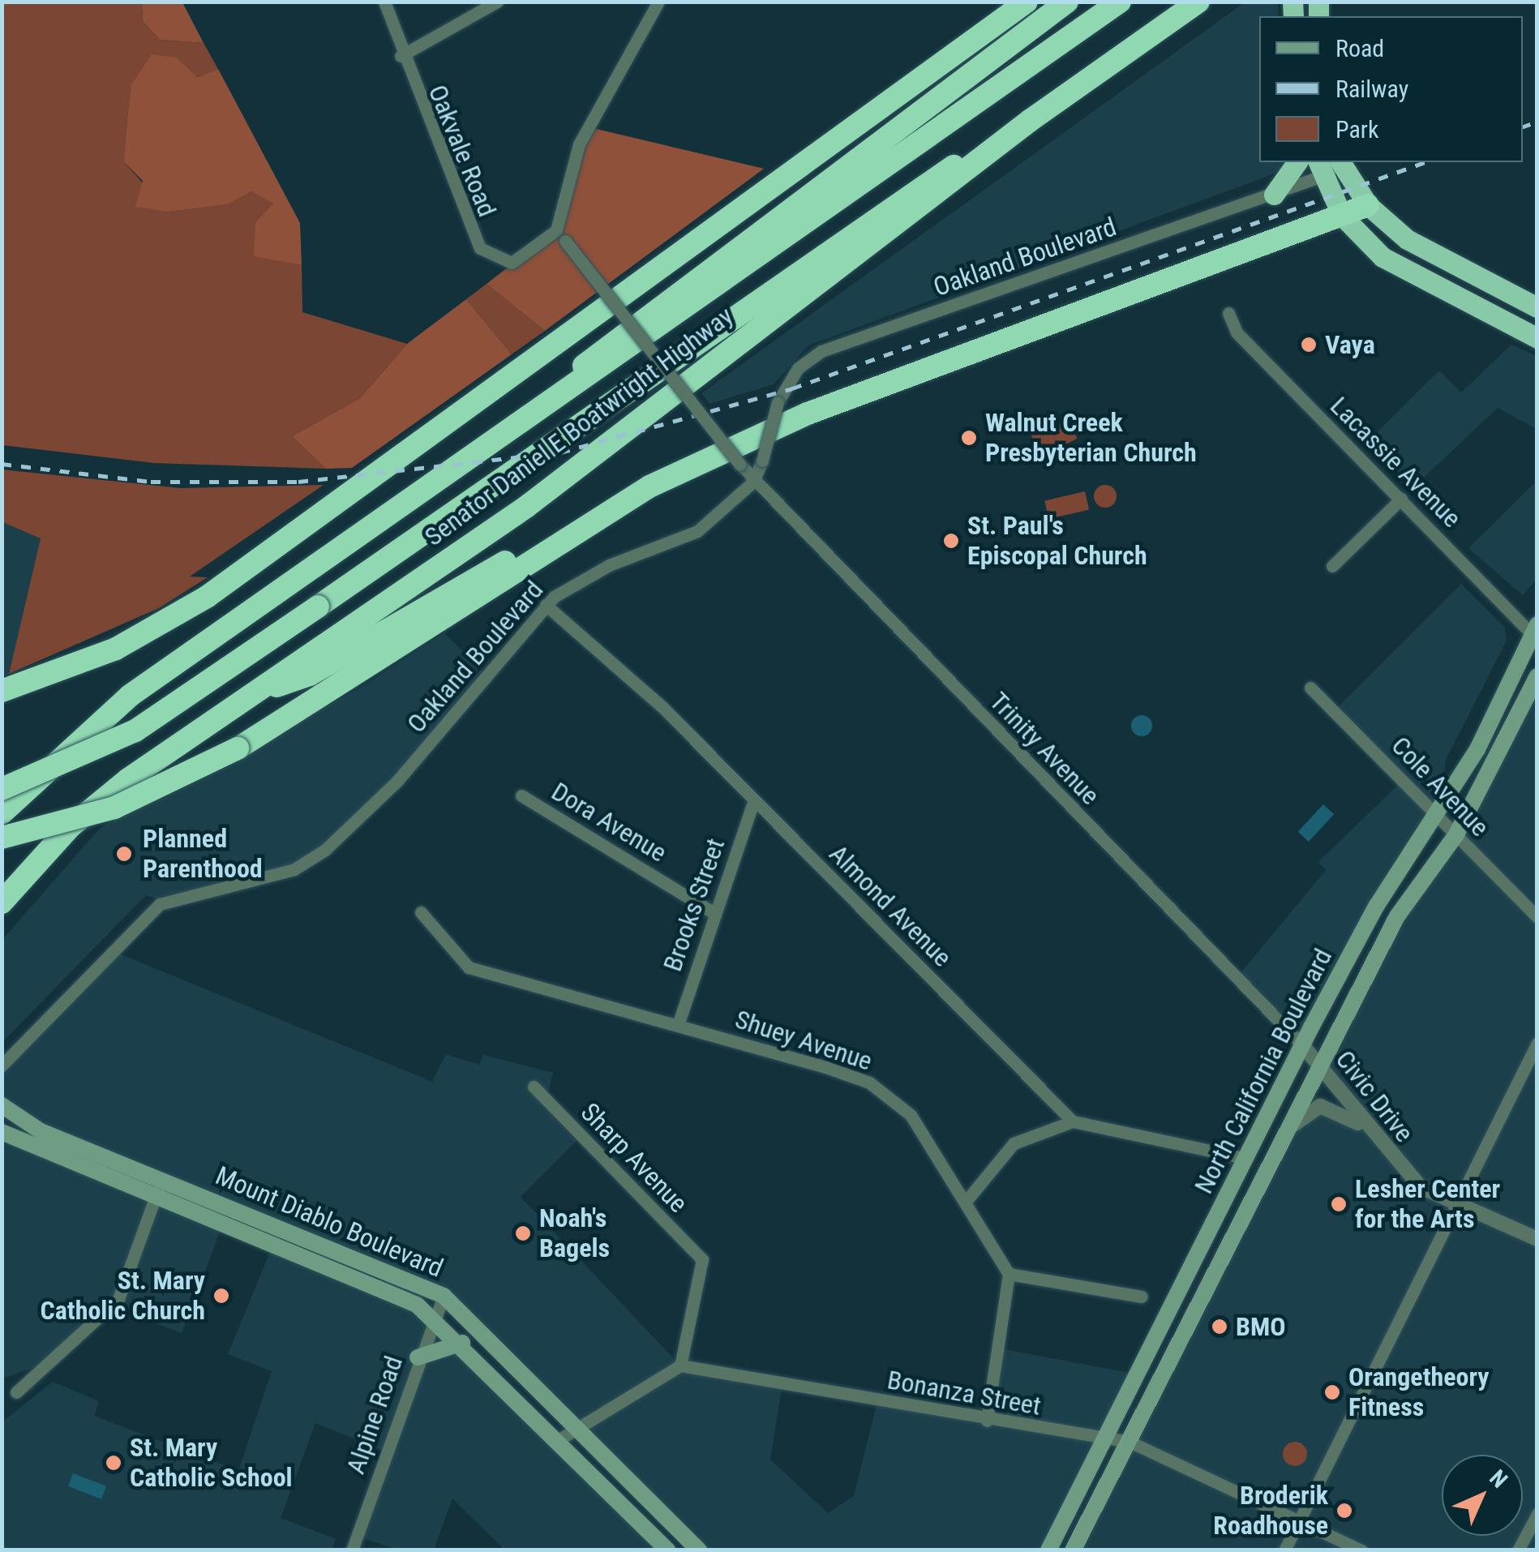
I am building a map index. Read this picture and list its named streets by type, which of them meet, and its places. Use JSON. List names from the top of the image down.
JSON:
{
  "streets": {
    "highway": ["Senator Daniel E Boatwright Highway"],
    "main road": ["North California Boulevard", "Mount Diablo Boulevard"],
    "street": [
      "Oakvale Road",
      "Oakland Boulevard",
      "Lacassie Avenue",
      "Trinity Avenue",
      "Cole Avenue",
      "Dora Avenue",
      "Brooks Street",
      "Almond Avenue",
      "Shuey Avenue",
      "Civic Drive",
      "Sharp Avenue",
      "Bonanza Street",
      "Alpine Road"
    ]
  },
  "crossings": [
    ["Oakland Boulevard", "Trinity Avenue"],
    ["Oakland Boulevard", "Almond Avenue"],
    ["Lacassie Avenue", "North California Boulevard"],
    ["Trinity Avenue", "North California Boulevard"],
    ["Trinity Avenue", "Civic Drive"],
    ["Cole Avenue", "North California Boulevard"],
    ["Dora Avenue", "Brooks Street"],
    ["Brooks Street", "Almond Avenue"],
    ["Brooks Street", "Shuey Avenue"],
    ["North California Boulevard", "Civic Drive"],
    ["North California Boulevard", "Bonanza Street"],
    ["Sharp Avenue", "Bonanza Street"],
    ["Mount Diablo Boulevard", "Alpine Road"]
  ],
  "places": [
    "Vaya",
    "Walnut Creek Presbyterian Church",
    "St. Paul's Episcopal Church",
    "Planned Parenthood",
    "Lesher Center for the Arts",
    "Noah's Bagels",
    "St. Mary Catholic Church",
    "BMO",
    "Orangetheory Fitness",
    "St. Mary Catholic School",
    "Broderik Roadhouse"
  ],
  "legend": ["Road", "Railway", "Park"],
  "north": "top right"
}
